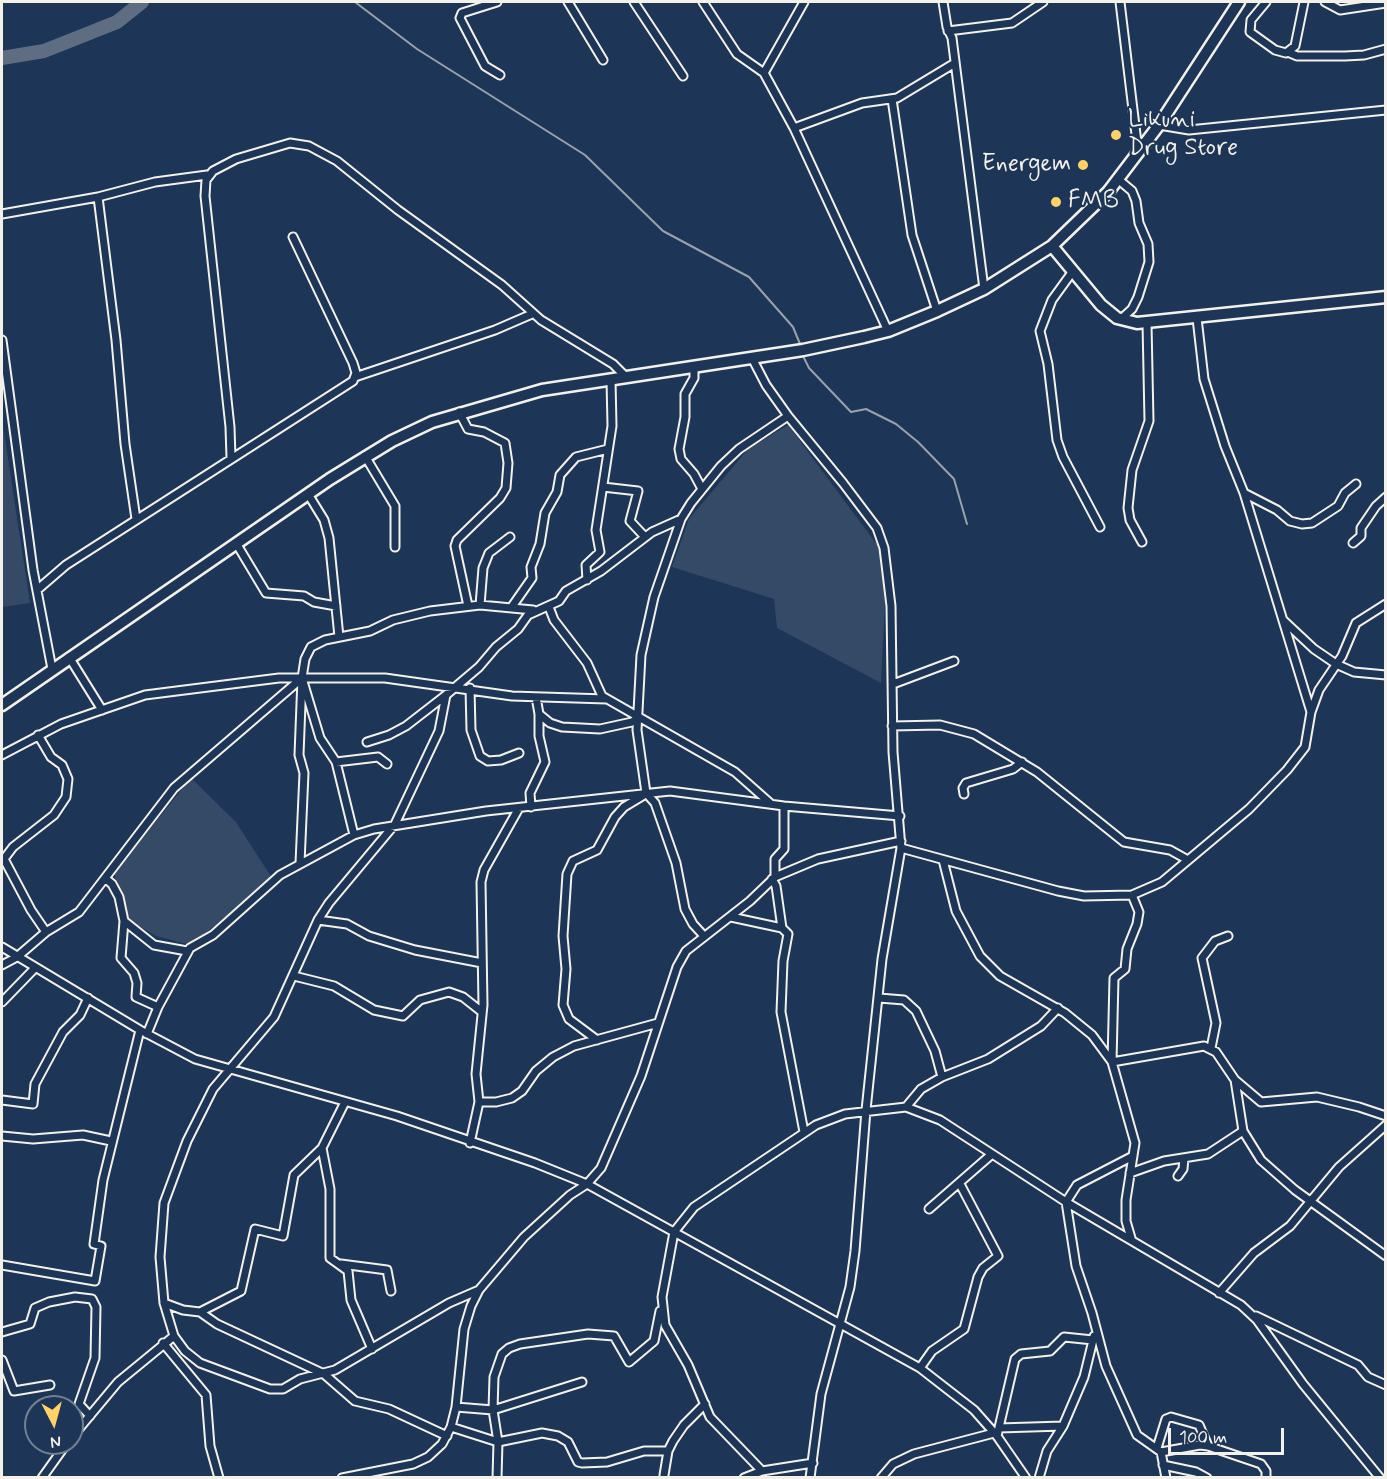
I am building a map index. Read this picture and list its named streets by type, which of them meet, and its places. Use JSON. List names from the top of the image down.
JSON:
{
  "places": ["Likuni Drug Store", "Energem", "FMB"],
  "scale_bar": "100 m",
  "north": "bottom"
}
